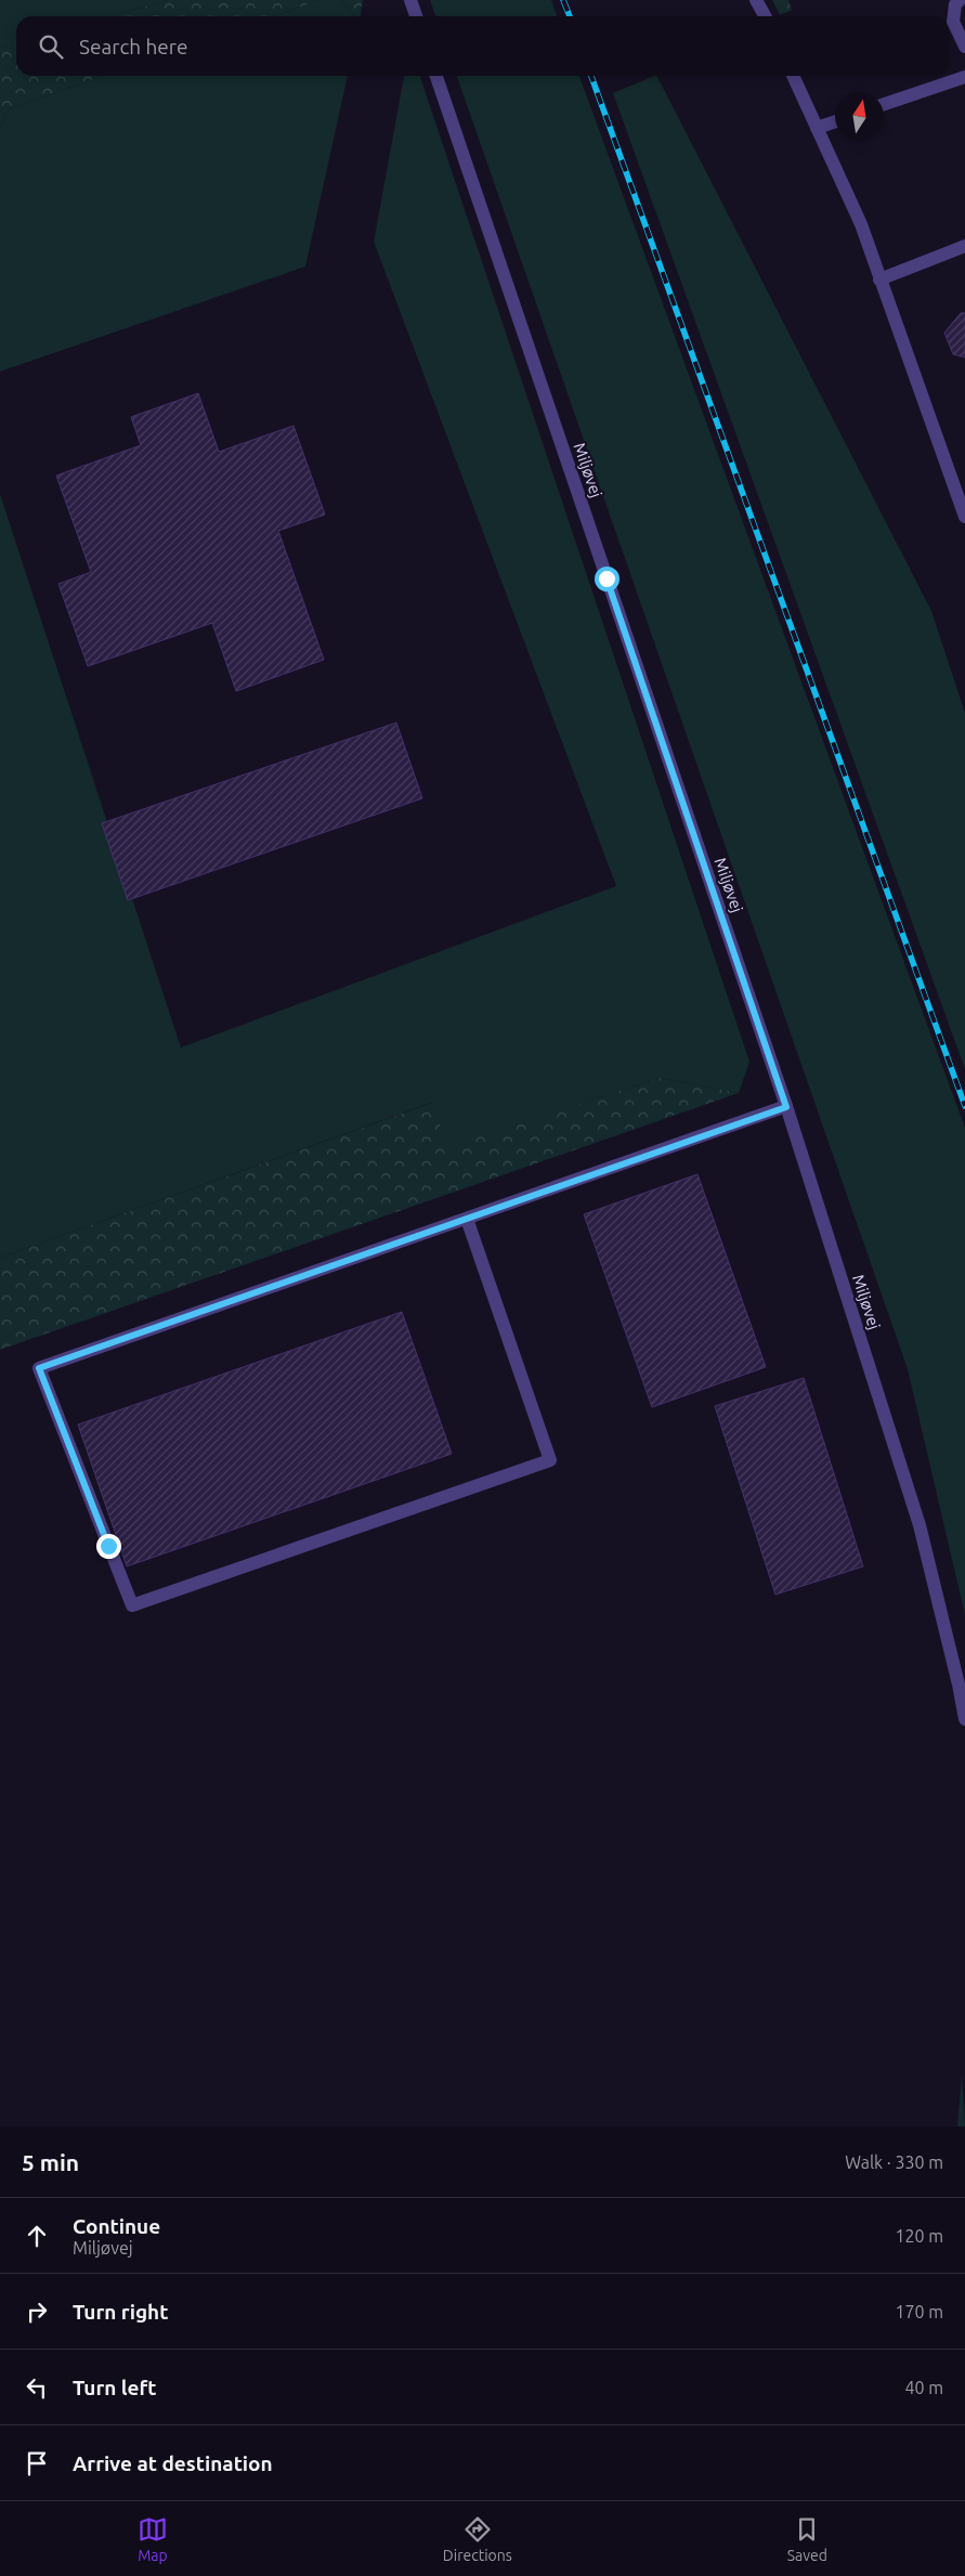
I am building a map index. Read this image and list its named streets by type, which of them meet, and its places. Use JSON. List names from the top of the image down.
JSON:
{
  "streets": {
    "street": ["Miljøvej"]
  },
  "north": "top",
  "page": {
    "search": "Search here",
    "heading": ["5 min", "Walk · 330 m"],
    "list": [
      ["Continue", "Miljøvej", "120 m"],
      ["Turn right", "170 m"],
      ["Turn left", "40 m"],
      "Arrive at destination"
    ],
    "nav": ["Map", "Directions", "Saved"]
  }
}
